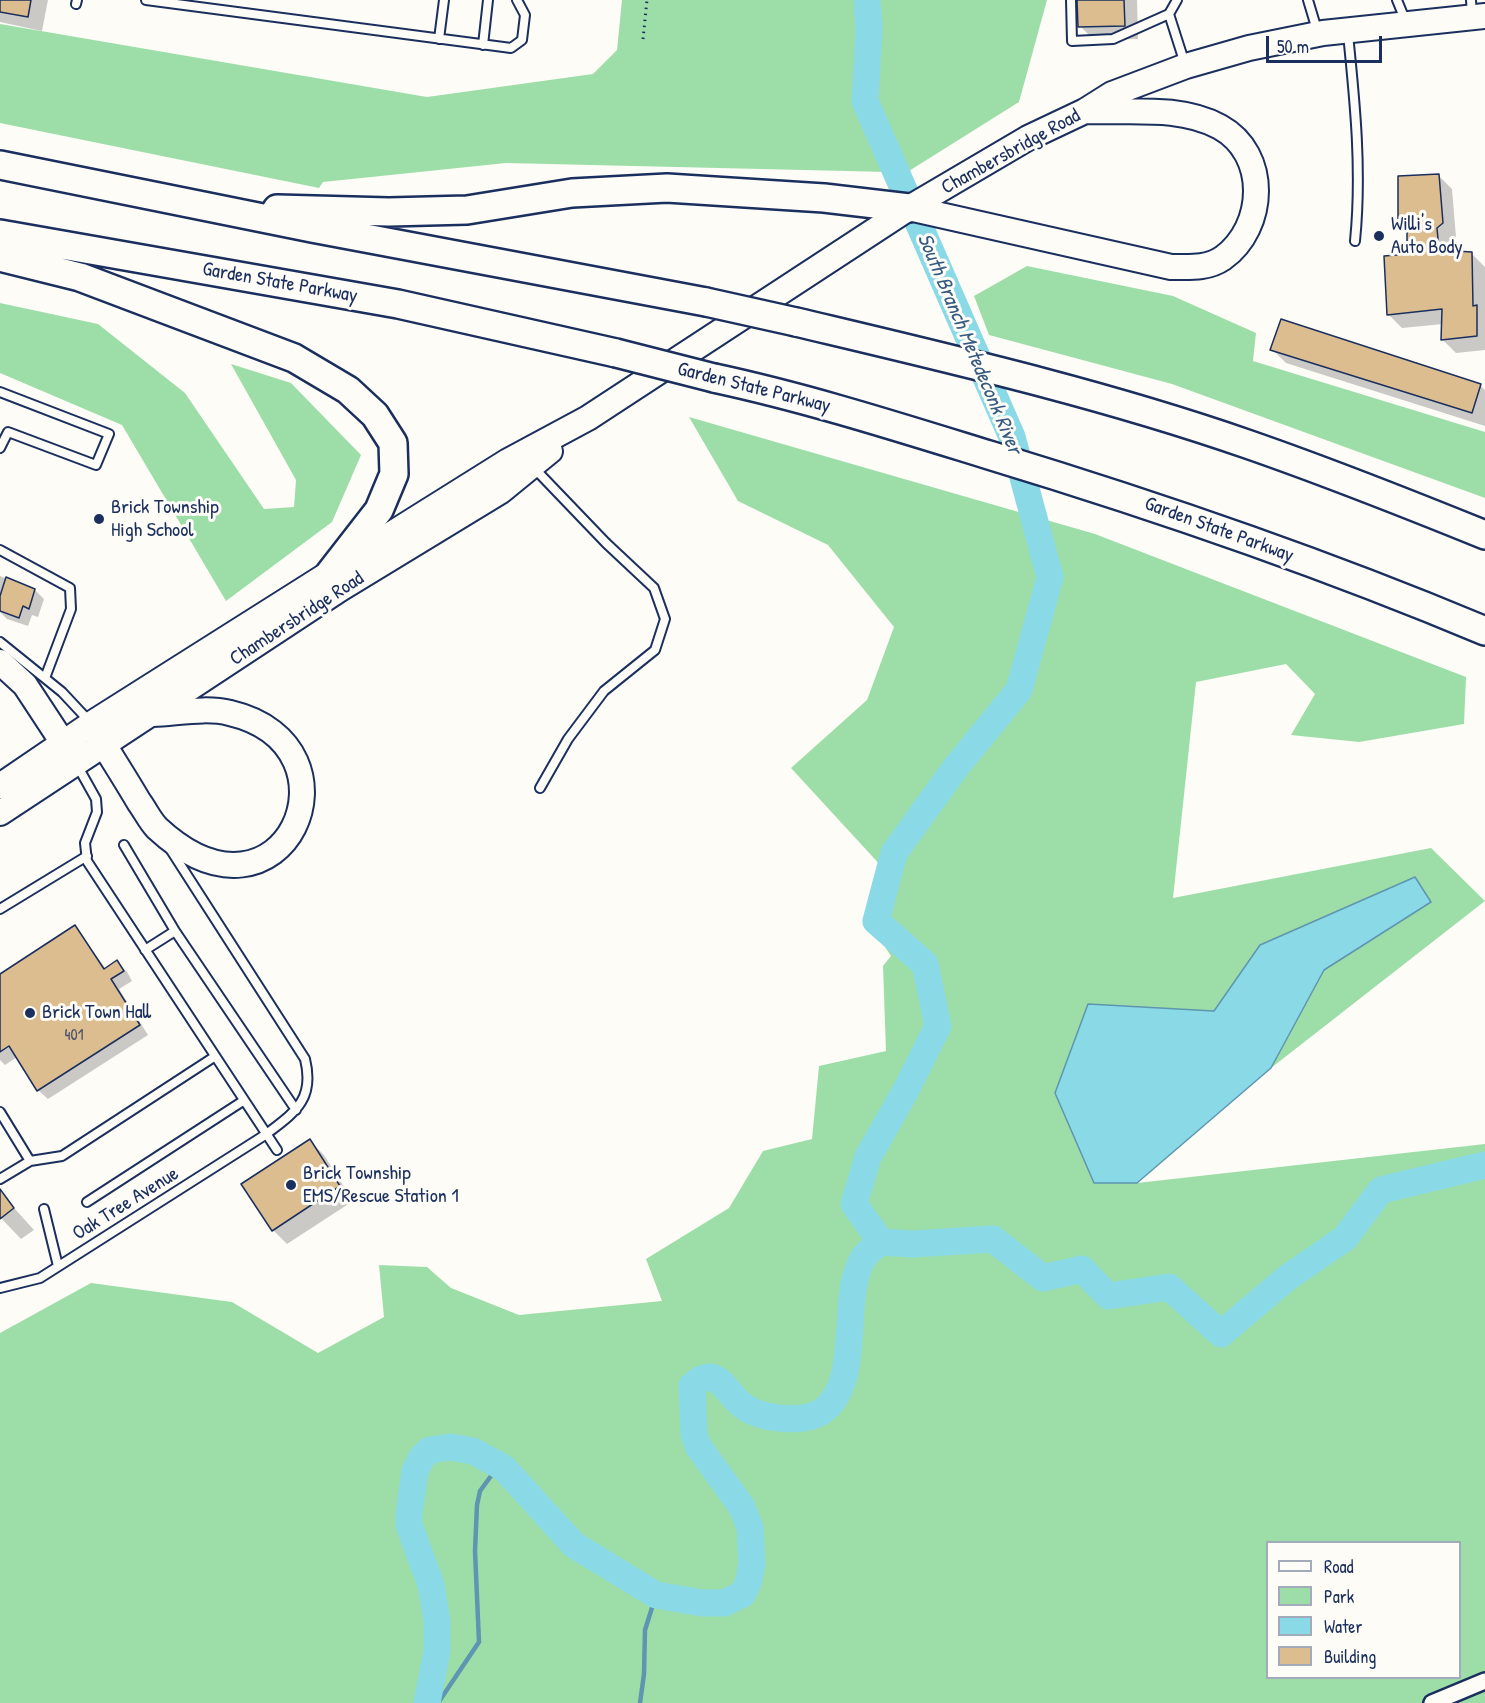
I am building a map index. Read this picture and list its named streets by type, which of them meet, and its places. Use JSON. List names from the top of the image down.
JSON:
{
  "streets": {
    "highway": ["Garden State Parkway"],
    "main road": ["Chambersbridge Road"],
    "lane": ["Oak Tree Avenue"]
  },
  "water": ["South Branch Metedeconk River"],
  "places": [
    "Willi's Auto Body",
    "Brick Township High School",
    "Brick Town Hall",
    "Brick Township EMS/Rescue Station 1"
  ],
  "house_numbers": ["401"],
  "legend": [
    "Road",
    "Park",
    "Water",
    "Building"
  ],
  "scale_bar": "50 m"
}
